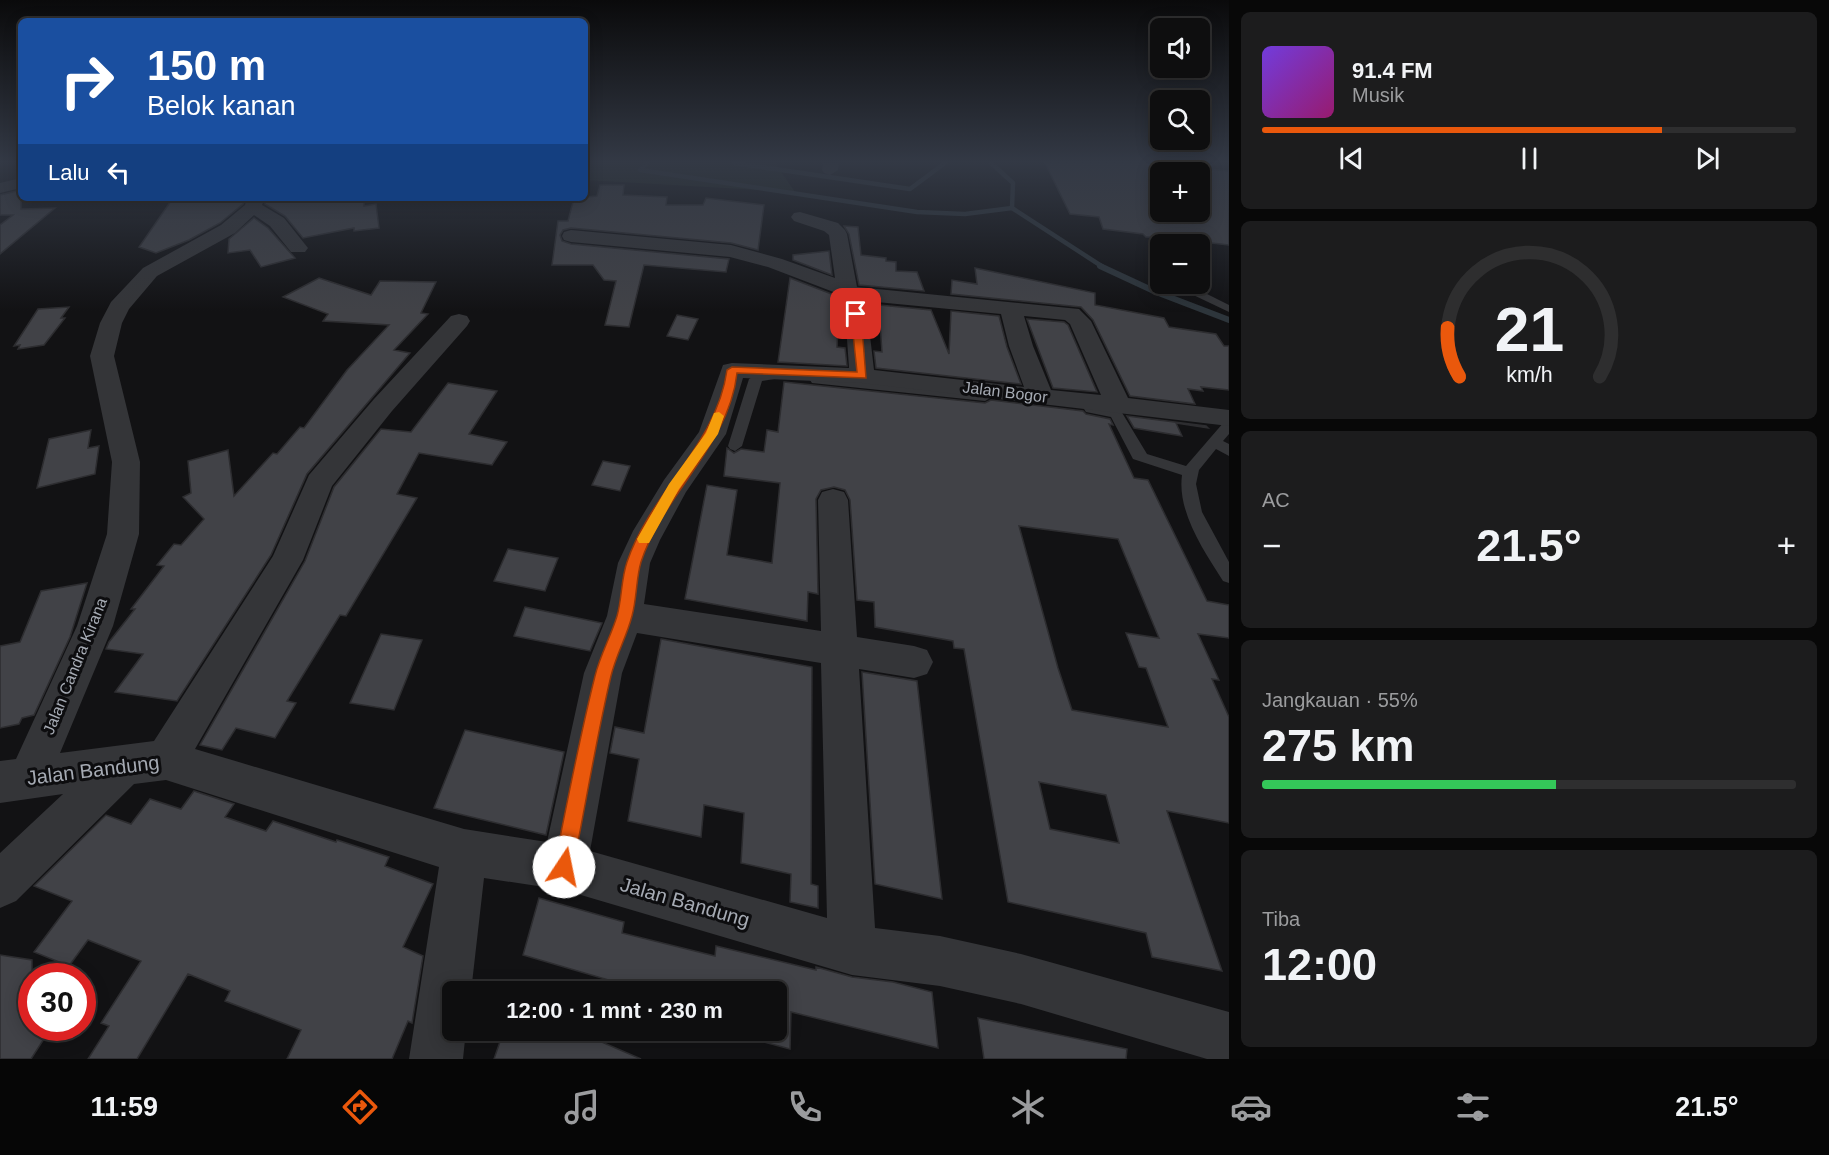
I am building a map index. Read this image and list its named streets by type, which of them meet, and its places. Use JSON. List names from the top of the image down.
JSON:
{
  "streets": {
    "street": ["Jalan Bogor", "Jalan Candra Kirana", "Jalan Bandung"]
  },
  "crossings": [
    ["Jalan Candra Kirana", "Jalan Bandung"]
  ],
  "page": {
    "map_buttons": ["+", "−"],
    "turn": ["150 m", "Belok kanan"],
    "song": ["91.4 FM", "Musik"],
    "then": "Lalu",
    "tile": [
      "AC",
      ["Jangkauan · 55%", "275 km"],
      ["Tiba", "12:00"]
    ],
    "heat": ["−", "21.5°", "+"],
    "limit": "30",
    "trip": "12:00 · 1 mnt · 230 m",
    "tabs": ["11:59", "21.5°"],
    "gauge": ["21", "km/h"]
  }
}
